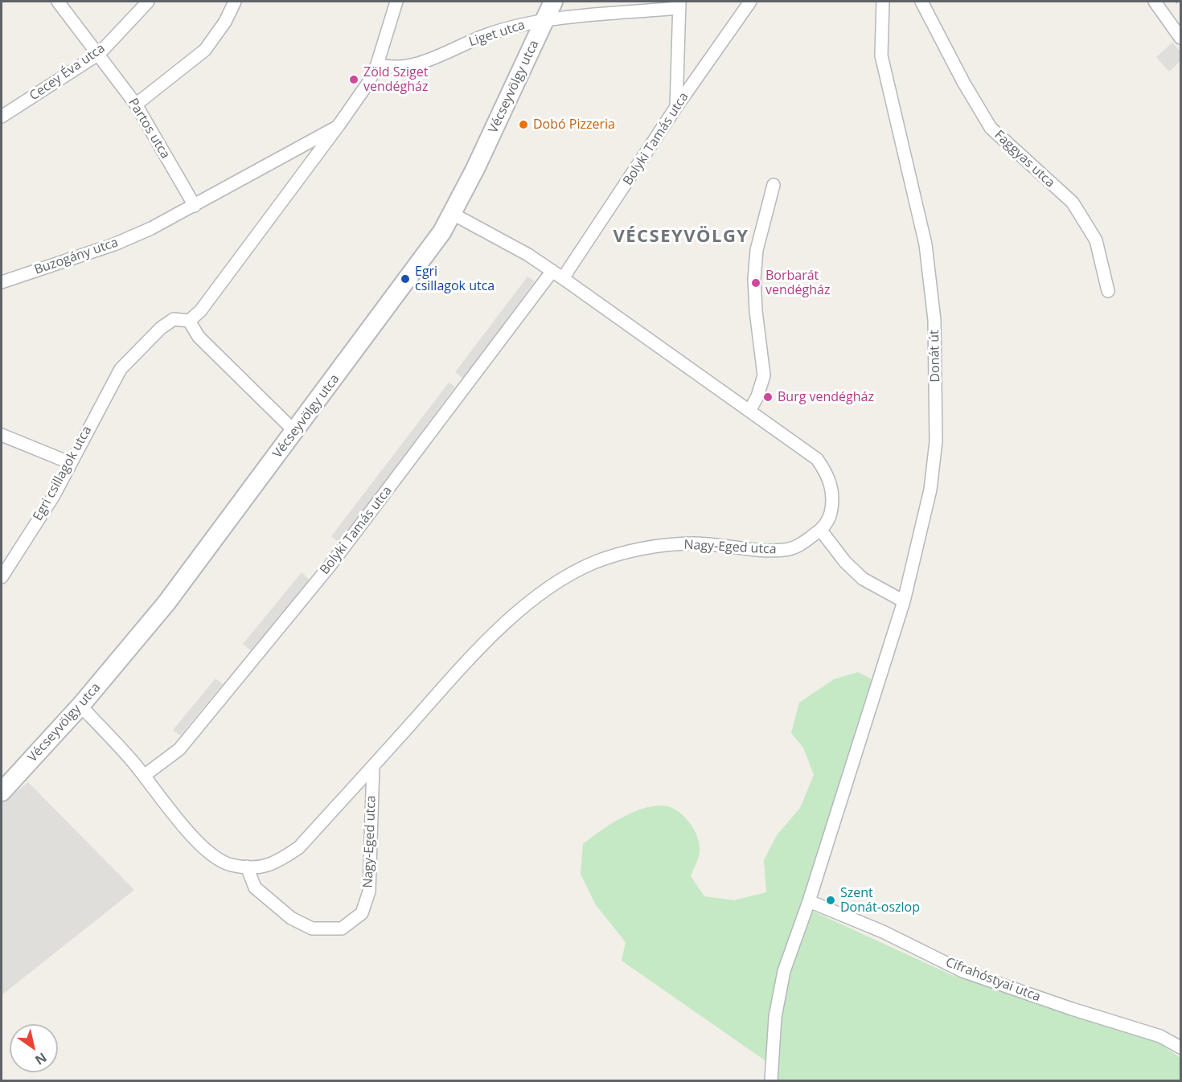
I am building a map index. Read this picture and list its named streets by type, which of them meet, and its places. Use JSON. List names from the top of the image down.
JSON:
{
  "streets": {
    "main road": ["Vécseyvölgy utca"],
    "street": [
      "Liget utca",
      "Cecey Éva utca",
      "Partos utca",
      "Bolyki Tamás utca",
      "Faggyas utca",
      "Buzogány utca",
      "Donát út",
      "Egri csillagok utca",
      "Nagy-Eged utca",
      "Cifrahóstyai utca"
    ]
  },
  "crossings": [
    ["Liget utca", "Vécseyvölgy utca"],
    ["Cecey Éva utca", "Partos utca"],
    ["Vécseyvölgy utca", "Nagy-Eged utca"],
    ["Partos utca", "Buzogány utca"],
    ["Bolyki Tamás utca", "Nagy-Eged utca"],
    ["Donát út", "Cifrahóstyai utca"]
  ],
  "districts": ["VÉCSEYVÖLGY"],
  "places": [
    "Zöld Sziget vendégház",
    "Dobó Pizzeria",
    "Egri csillagok utca",
    "Borbarát vendégház",
    "Burg vendégház",
    "Szent Donát-oszlop"
  ],
  "north": "bottom right"
}
